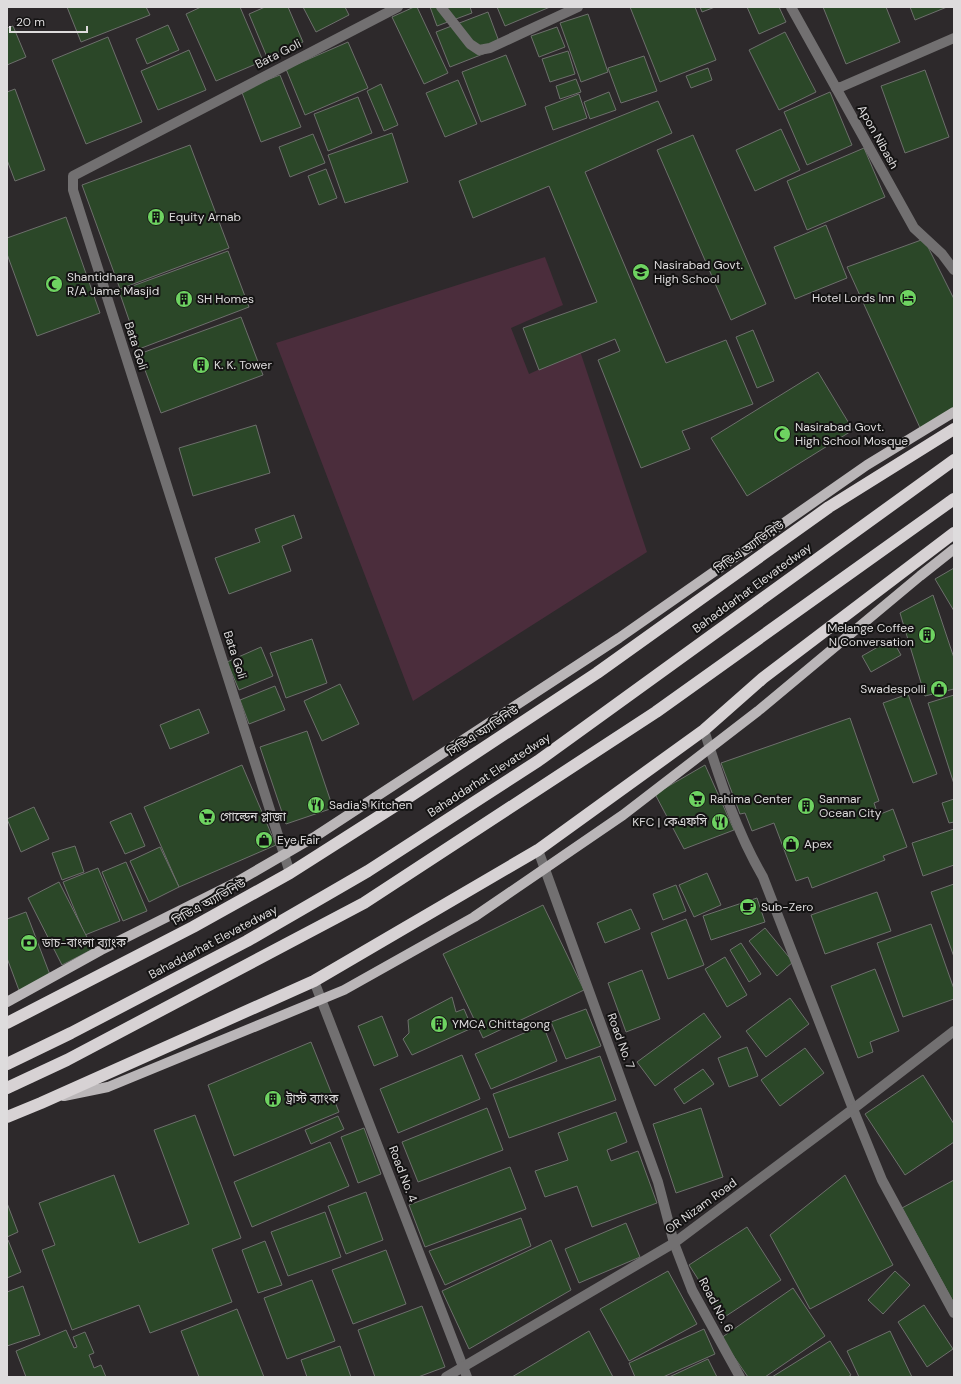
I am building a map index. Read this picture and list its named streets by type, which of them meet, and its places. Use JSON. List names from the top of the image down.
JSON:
{
  "streets": {
    "highway": ["সিডিএ অ্যাভিনিউ", "Bahaddarhat Elevatedway"],
    "street": [
      "Bata Goli",
      "Apon Nibash",
      "Road No. 7",
      "Road No. 4",
      "OR Nizam Road",
      "Road No. 6"
    ]
  },
  "crossings": [
    ["Bata Goli", "সিডিএ অ্যাভিনিউ"],
    ["Road No. 7", "OR Nizam Road"],
    ["Road No. 7", "Road No. 6"],
    ["Road No. 4", "OR Nizam Road"],
    ["OR Nizam Road", "Road No. 6"]
  ],
  "places": {
    "building": [
      "Equity Arnab",
      "SH Homes",
      "K. K. Tower",
      "Melange Coffee N Conversation",
      "Sanmar Ocean City",
      "YMCA Chittagong",
      "ট্রাস্ট ব্যাংক"
    ],
    "school or university": ["Nasirabad Govt. High School"],
    "mosque": ["Shantidhara R/A Jame Masjid", "Nasirabad Govt. High School Mosque"],
    "hotel": ["Hotel Lords Inn"],
    "shop": ["Swadespolli", "Eye Fair", "Apex"],
    "supermarket": ["Rahima Center", "গোল্ডেন প্লাজা"],
    "restaurant": ["Sadia's Kitchen", "KFC | কেএফসি"],
    "cafe": ["Sub-Zero"],
    "bank": ["ডাচ-বাংলা ব্যাংক"]
  },
  "scale_bar": "20 m"
}
